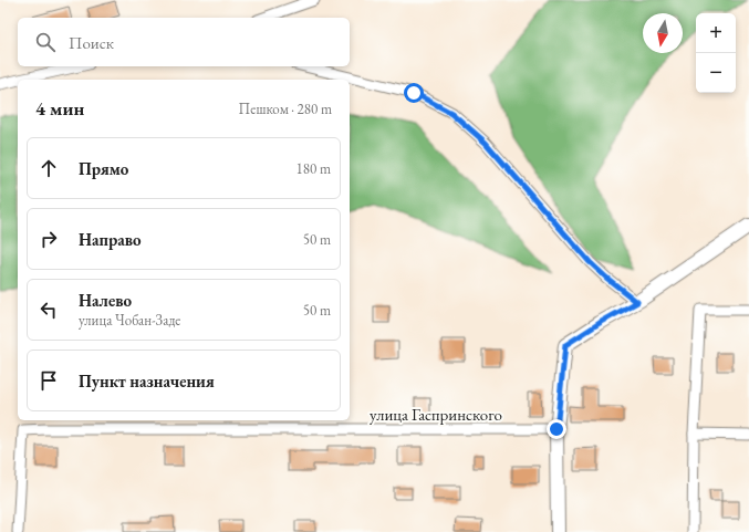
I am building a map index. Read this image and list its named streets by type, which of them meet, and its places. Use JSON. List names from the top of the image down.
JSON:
{
  "streets": {
    "street": ["улица Гаспринского"]
  },
  "north": "bottom",
  "page": {
    "map_buttons": ["+", "−"],
    "search": "Поиск",
    "heading": ["4 мин", "Пешком · 280 m"],
    "list": [
      ["Прямо", "180 m"],
      ["Направо", "50 m"],
      ["Налево", "улица Чобан-Заде", "50 m"],
      "Пункт назначения"
    ]
  }
}
